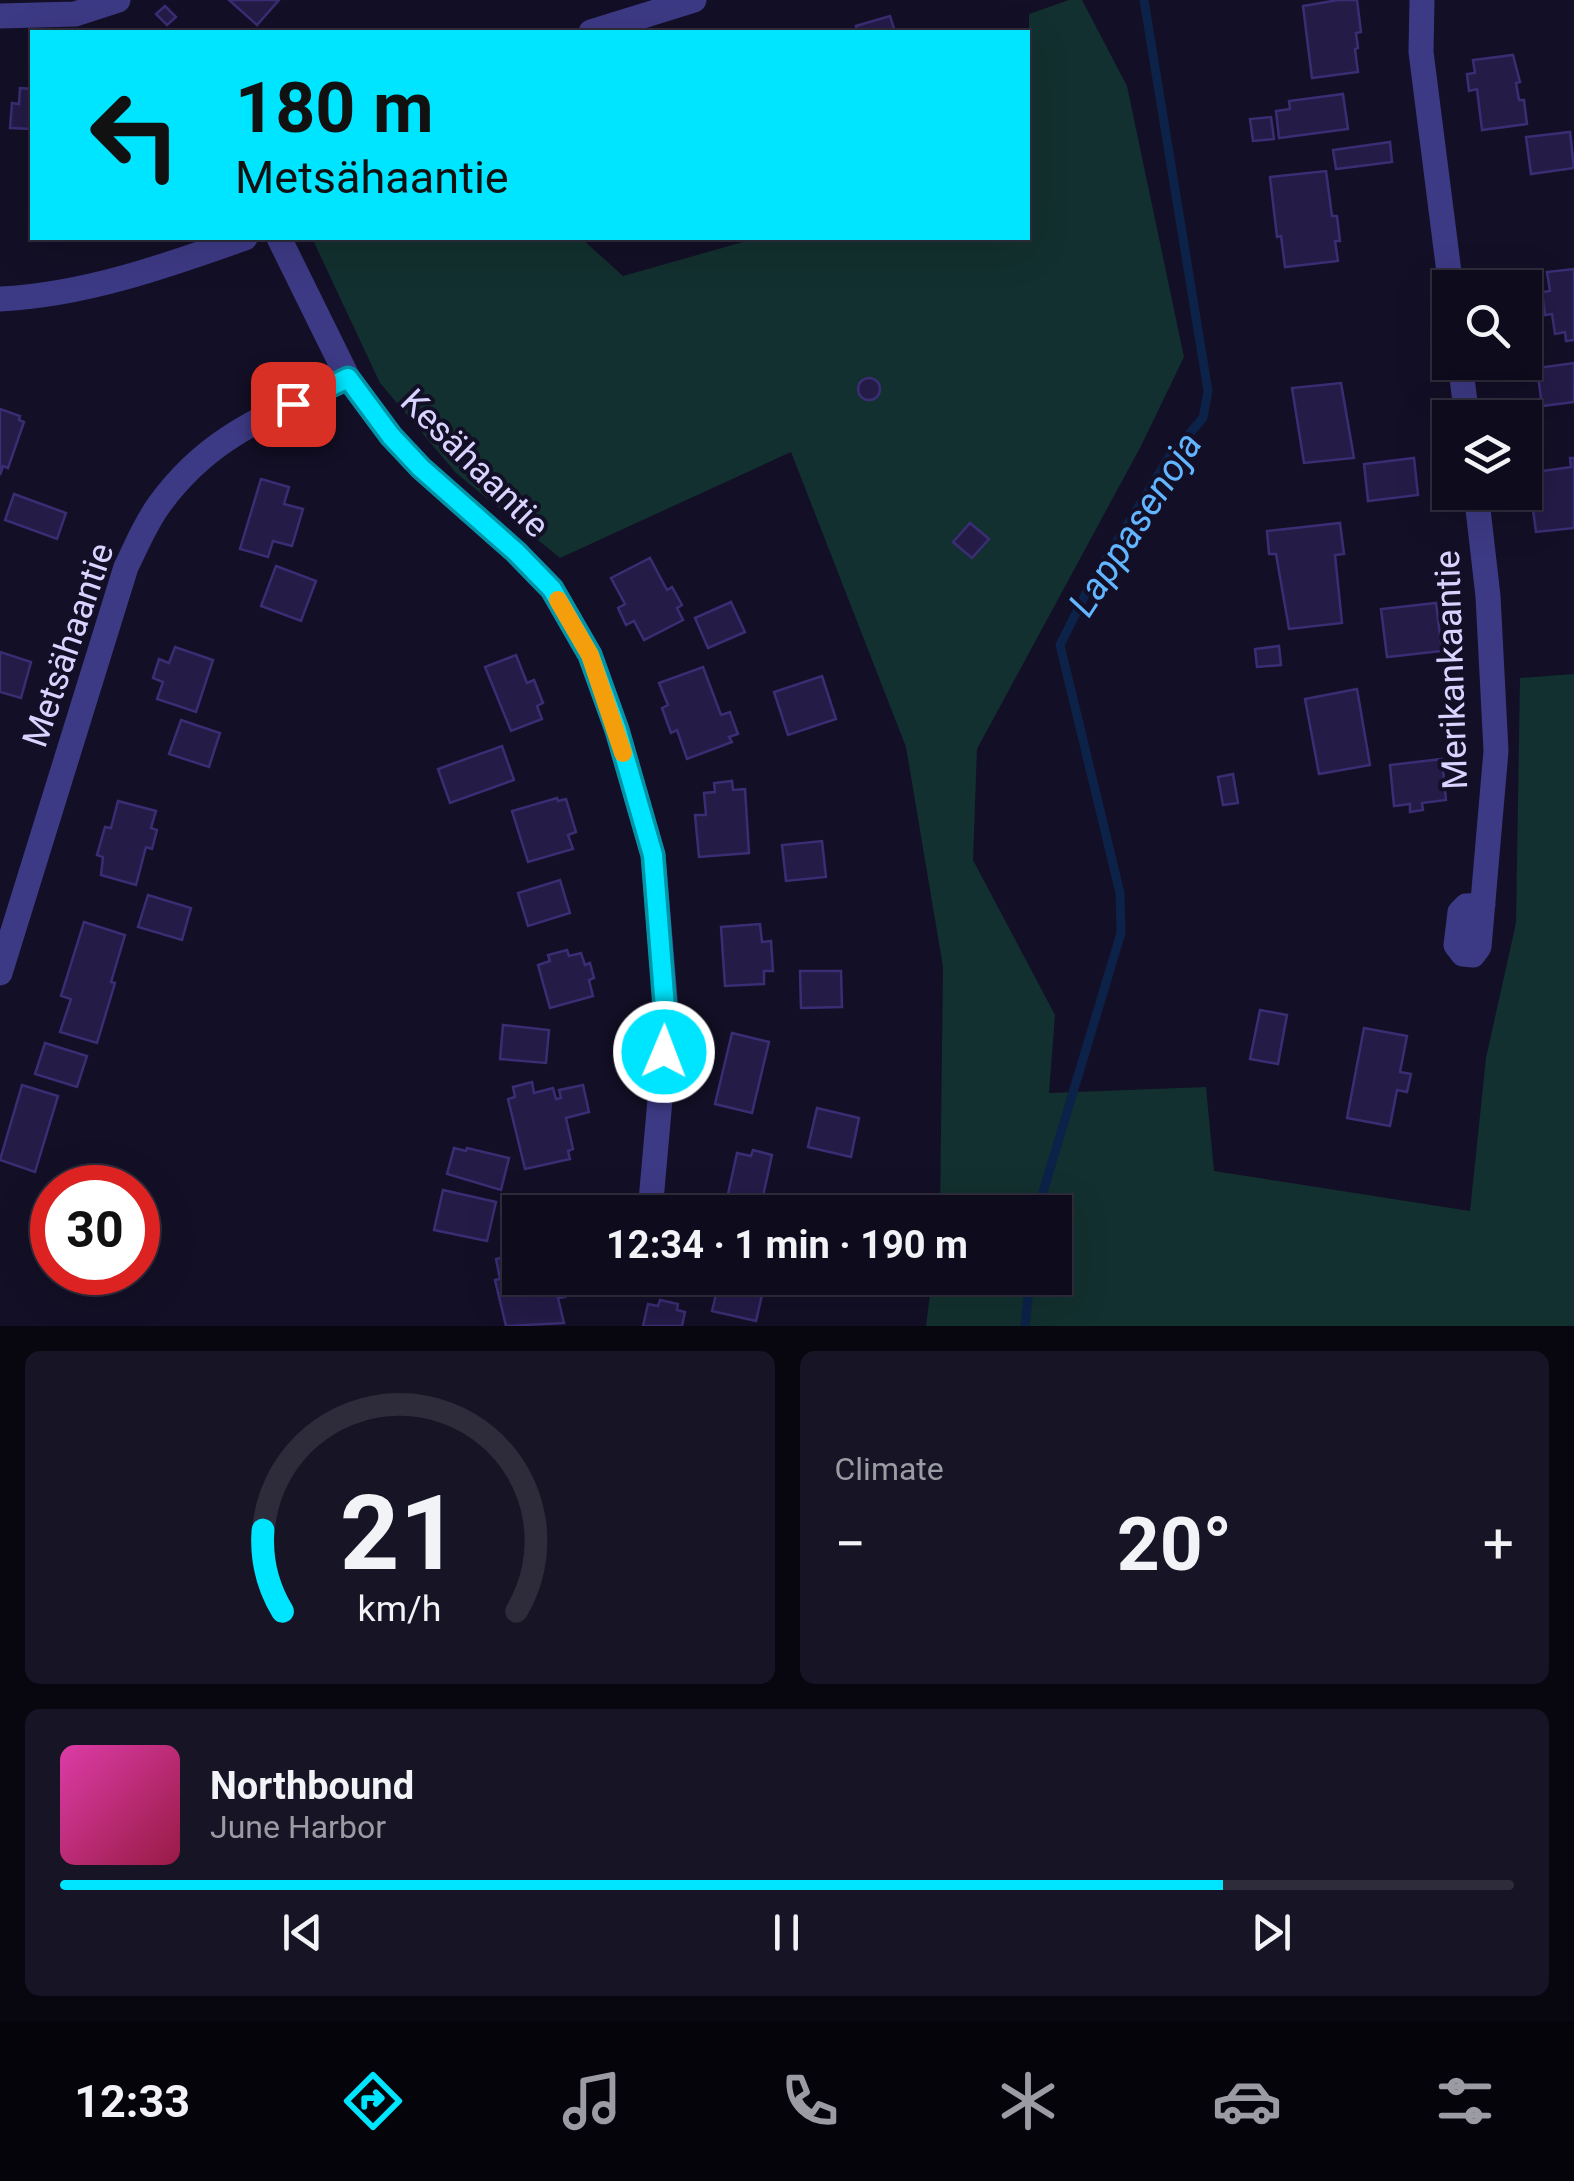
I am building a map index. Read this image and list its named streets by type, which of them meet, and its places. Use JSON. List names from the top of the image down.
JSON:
{
  "streets": {
    "street": ["Kesähaantie", "Metsähaantie", "Merikankaantie"]
  },
  "crossings": [
    ["Kesähaantie", "Metsähaantie"]
  ],
  "water": ["Lappasenoja"],
  "page": {
    "turn": ["180 m", "Metsähaantie"],
    "limit": "30",
    "trip": "12:34 · 1 min · 190 m",
    "tile": "Climate",
    "heat": ["−", "20°", "+"],
    "song": ["Northbound", "June Harbor"],
    "tabs": "12:33",
    "gauge": ["21", "km/h"]
  }
}
